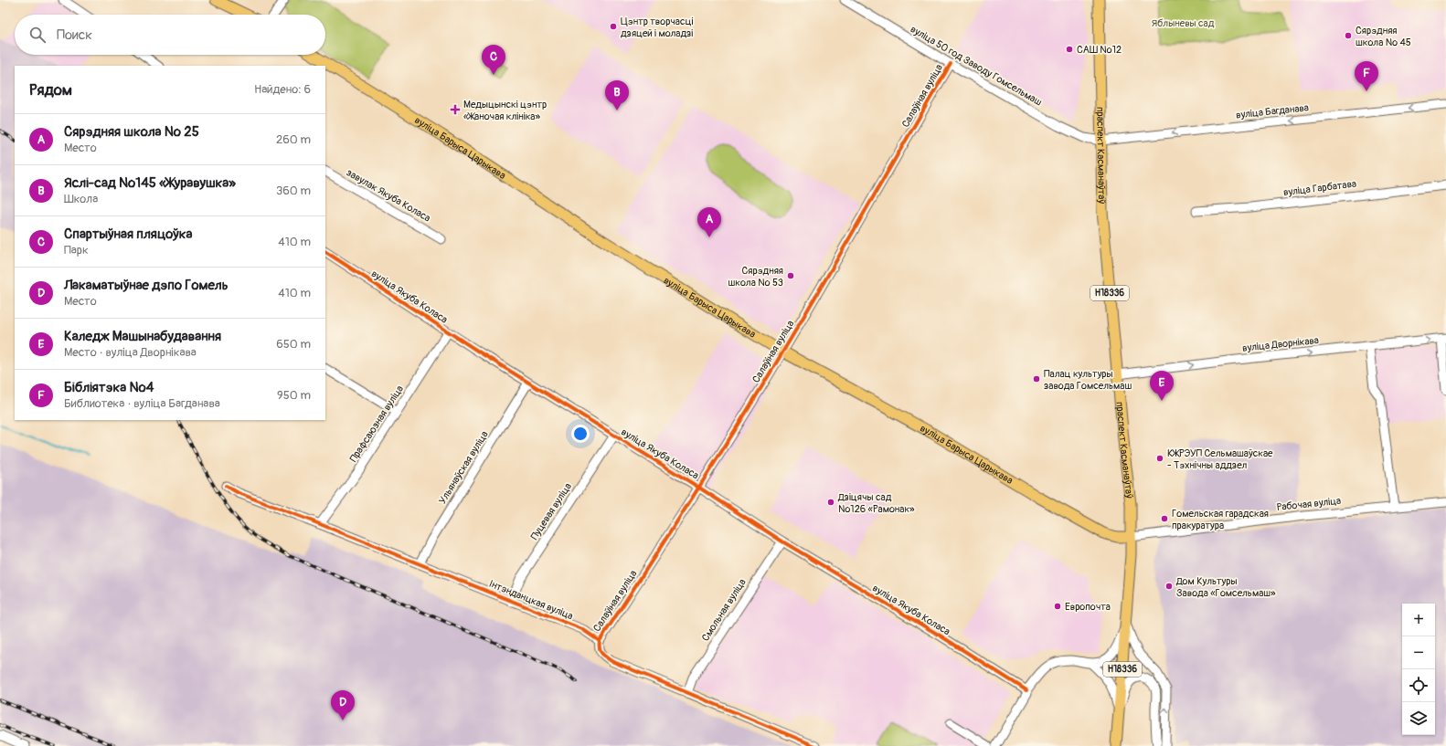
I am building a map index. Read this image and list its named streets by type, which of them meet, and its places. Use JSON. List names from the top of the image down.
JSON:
{
  "streets": {
    "main road": ["вуліца Барыса Царыкава", "праспект Касманаўтаў", "Н18336"],
    "street": [
      "вуліца 50 год Заводу Гомсельмаш",
      "Салаўіная вуліца",
      "вуліца Багданава",
      "вуліца Гарбатава",
      "завулак Якуба Коласа",
      "вуліца Якуба Коласа",
      "вуліца Дворнікава",
      "Прафсаюзная вуліца",
      "Ульянаўская вуліца",
      "Рабочая вуліца",
      "Пуцевая вуліца",
      "Інтэнданцкая вуліца",
      "Смольная вуліца"
    ]
  },
  "crossings": [
    ["вуліца 50 год Заводу Гомсельмаш", "Салаўіная вуліца"],
    ["вуліца 50 год Заводу Гомсельмаш", "вуліца Багданава"],
    ["вуліца 50 год Заводу Гомсельмаш", "праспект Касманаўтаў"],
    ["Салаўіная вуліца", "вуліца Барыса Царыкава"],
    ["Салаўіная вуліца", "вуліца Якуба Коласа"],
    ["Салаўіная вуліца", "Інтэнданцкая вуліца"],
    ["вуліца Багданава", "праспект Касманаўтаў"],
    ["вуліца Барыса Царыкава", "праспект Касманаўтаў"],
    ["вуліца Барыса Царыкава", "Рабочая вуліца"],
    ["праспект Касманаўтаў", "вуліца Дворнікава"],
    ["праспект Касманаўтаў", "Рабочая вуліца"],
    ["вуліца Якуба Коласа", "Прафсаюзная вуліца"],
    ["вуліца Якуба Коласа", "Ульянаўская вуліца"],
    ["вуліца Якуба Коласа", "Пуцевая вуліца"],
    ["вуліца Якуба Коласа", "Смольная вуліца"],
    ["Прафсаюзная вуліца", "Інтэнданцкая вуліца"],
    ["Ульянаўская вуліца", "Інтэнданцкая вуліца"],
    ["Пуцевая вуліца", "Інтэнданцкая вуліца"]
  ],
  "one_way": ["вуліца Багданава", "вуліца Дворнікава"],
  "parks": ["Яблыневы сад"],
  "places": {
    "other": [
      "Цэнтр творчасці дзяцей і моладзі",
      "Сярэдняя школа № 45",
      "САШ №12",
      "Сярэдняя школа № 53",
      "Палац культуры завода Гомсельмаш",
      "КЖРЭУП Сельмашаўскае - Тэхнічны аддзел",
      "Дзіцячы сад №126 «Рамонак»",
      "Гомельская гарадская пракуратура",
      "Дом Культуры Завода «Гомсельмаш»",
      "Европочта"
    ],
    "health": ["Медыцынскі цэнтр «Жаночая клініка»"]
  },
  "page": {
    "search": "Поиск",
    "pins": [
      "C",
      "F",
      "B",
      "A",
      "E",
      "D"
    ],
    "heading": ["Рядом", "Найдено: 6"],
    "list": [
      {
        "mark": "A",
        "name": "Сярэдняя школа № 25",
        "note": "Место",
        "value": "260 m"
      },
      {
        "mark": "B",
        "name": "Яслі-сад №145 «Журавушка»",
        "note": "Школа",
        "value": "360 m"
      },
      {
        "mark": "C",
        "name": "Спартыўная пляцоўка",
        "note": "Парк",
        "value": "410 m"
      },
      {
        "mark": "D",
        "name": "Лакаматыўнае дэпо Гомель",
        "note": "Место",
        "value": "410 m"
      },
      {
        "mark": "E",
        "name": "Каледж Машынабудавання",
        "note": "Место · вуліца Дворнікава",
        "value": "650 m"
      },
      {
        "mark": "F",
        "name": "Бібліятэка №4",
        "note": "Библиотека · вуліца Багданава",
        "value": "950 m"
      }
    ],
    "map_buttons": ["+", "−"]
  }
}
